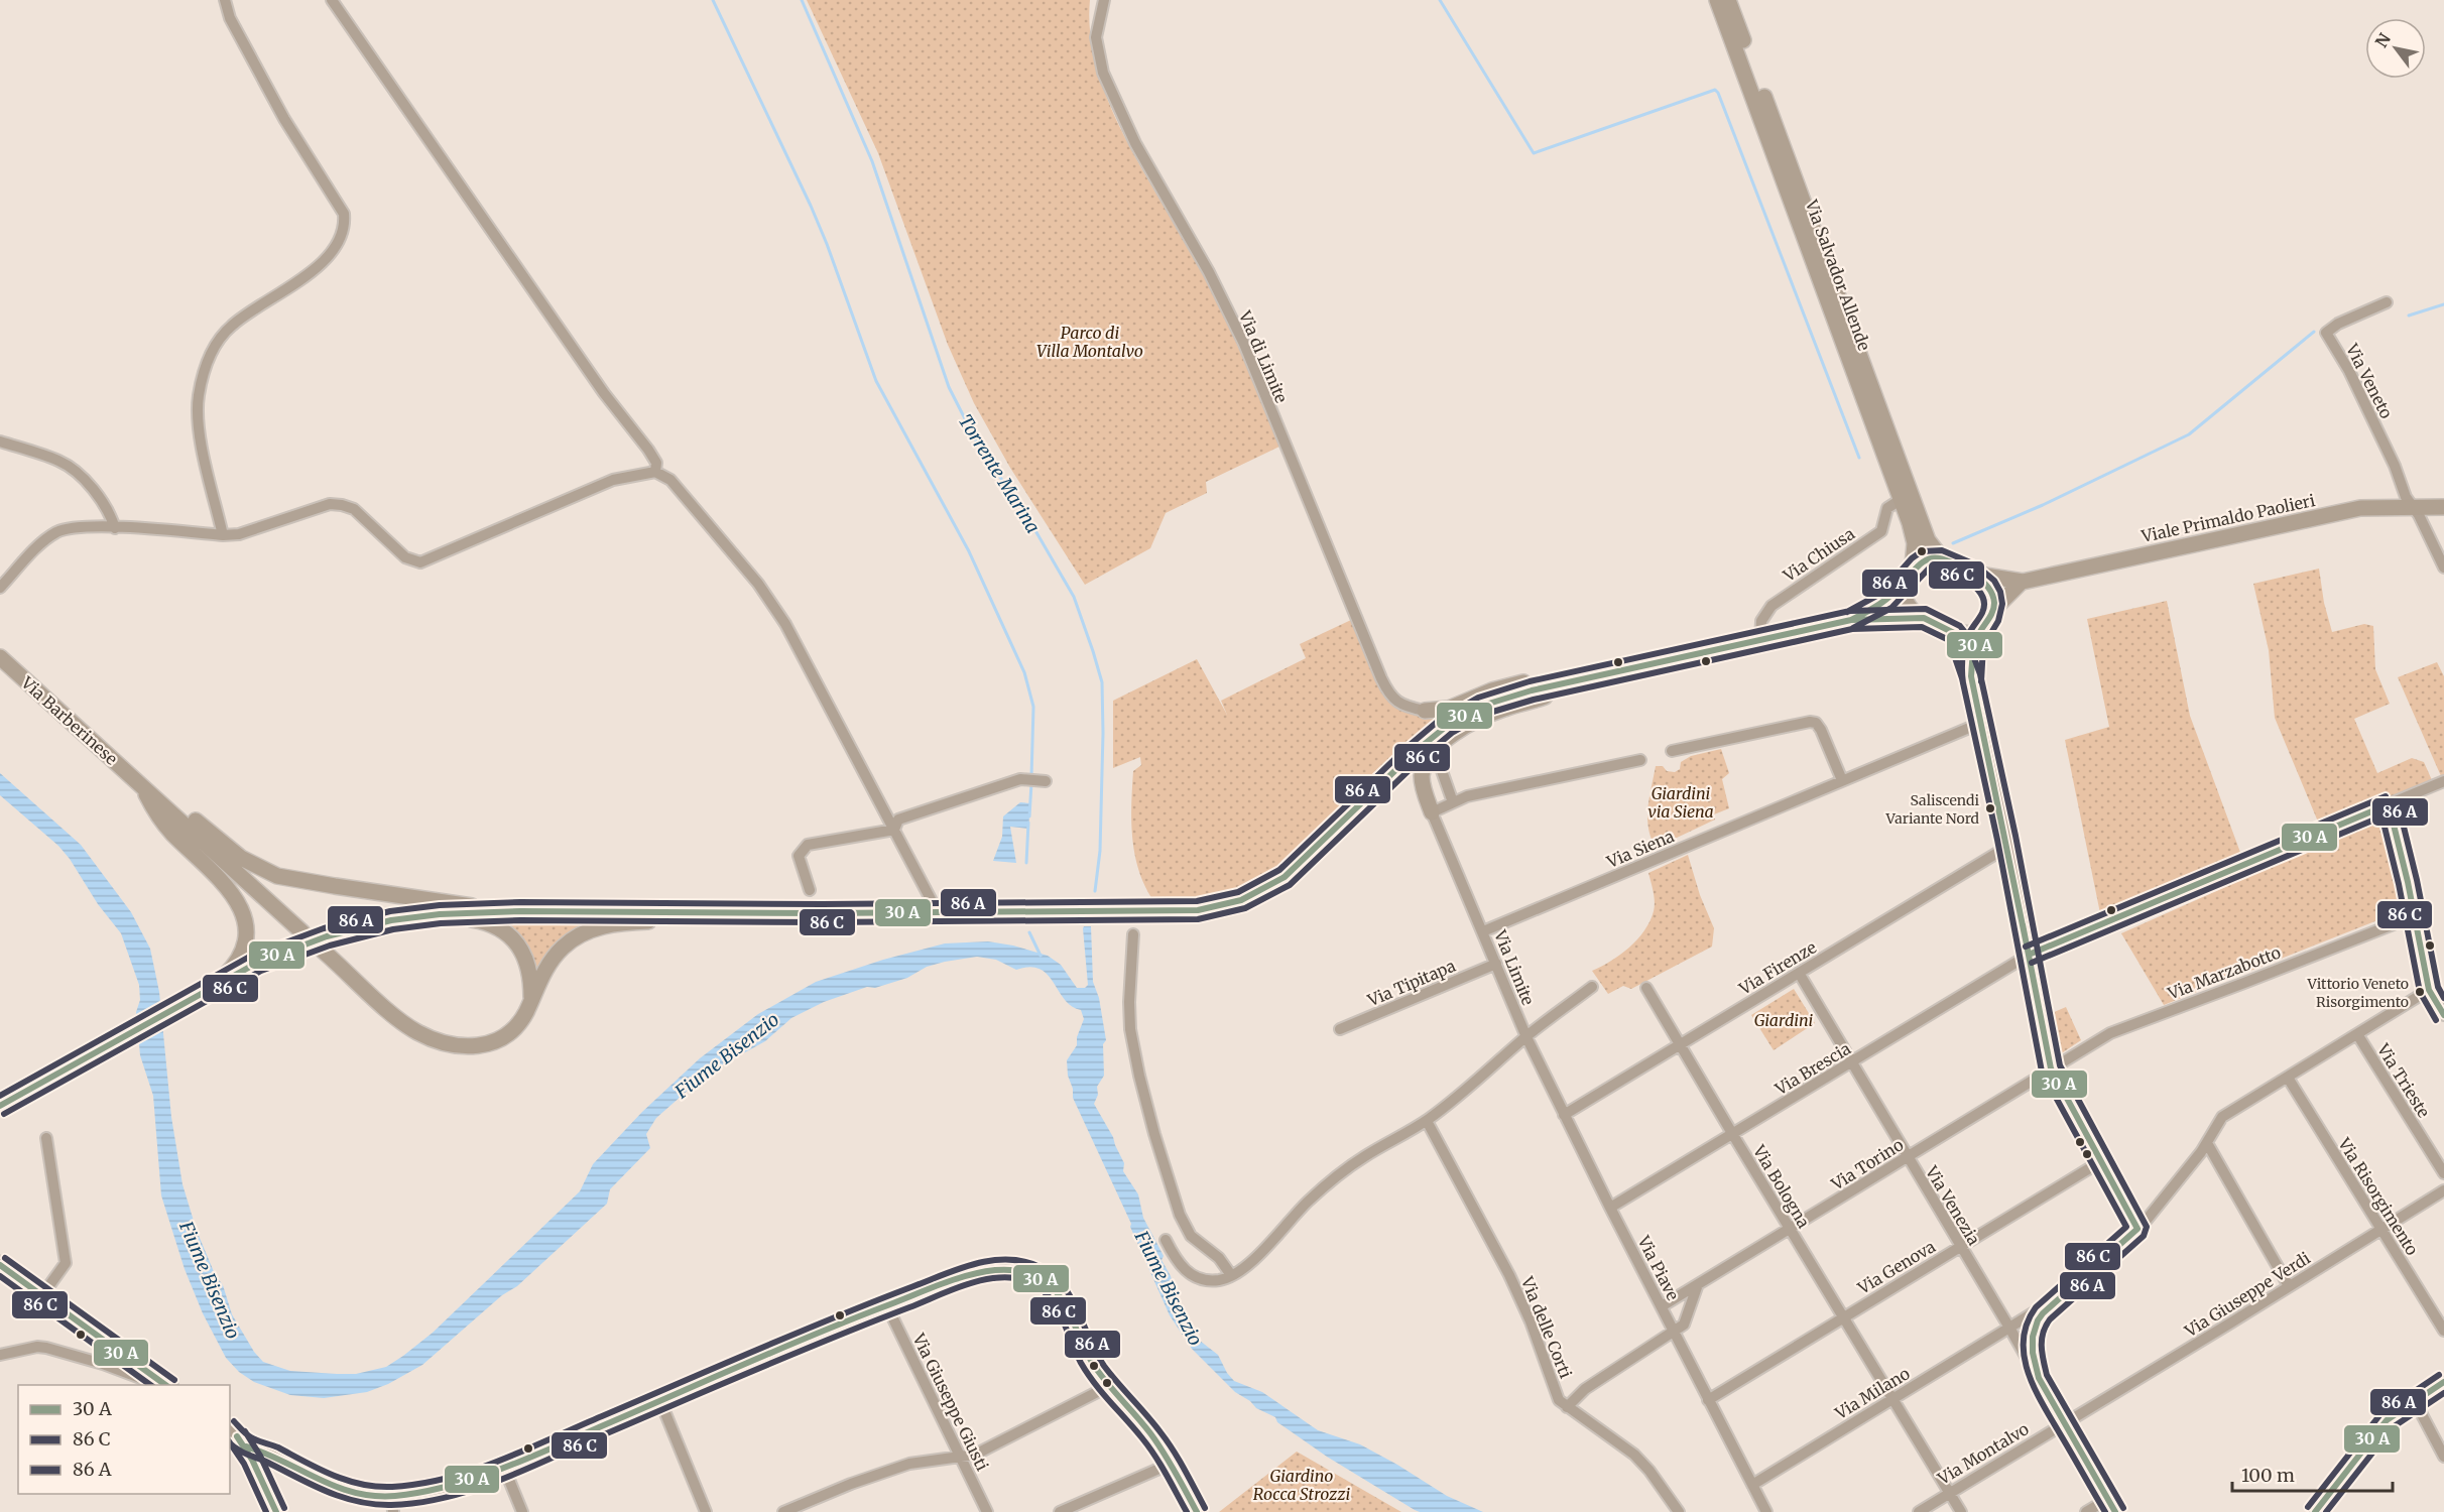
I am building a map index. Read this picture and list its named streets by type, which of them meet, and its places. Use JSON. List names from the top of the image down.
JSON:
{
  "streets": {
    "main road": ["Via Salvador Allende", "Viale Primaldo Paolieri", "Via Barberinese"],
    "street": [
      "Via di Limite",
      "Via Veneto",
      "Via Chiusa",
      "Via Siena",
      "Via Limite",
      "Via Firenze",
      "Via Marzabotto",
      "Via Tipitapa",
      "Via Brescia",
      "Via Trieste",
      "Via Torino",
      "Via Bologna",
      "Via Risorgimento",
      "Via Venezia",
      "Via Genova",
      "Via Piave",
      "Via Giuseppe Verdi",
      "Via delle Corti",
      "Via Milano",
      "Via Giuseppe Giusti",
      "Via Montalvo"
    ]
  },
  "crossings": [
    ["Via Salvador Allende", "Viale Primaldo Paolieri"],
    ["Via Salvador Allende", "Via Chiusa"],
    ["Via Veneto", "Viale Primaldo Paolieri"],
    ["Via Siena", "Via Limite"],
    ["Via Limite", "Via Tipitapa"],
    ["Via Limite", "Via Piave"],
    ["Via Firenze", "Via Bologna"],
    ["Via Firenze", "Via Venezia"],
    ["Via Firenze", "Via Piave"],
    ["Via Marzabotto", "Via Torino"],
    ["Via Brescia", "Via Bologna"],
    ["Via Brescia", "Via Venezia"],
    ["Via Brescia", "Via Piave"],
    ["Via Torino", "Via Bologna"],
    ["Via Torino", "Via Venezia"],
    ["Via Torino", "Via Piave"],
    ["Via Bologna", "Via Genova"],
    ["Via Bologna", "Via Milano"],
    ["Via Bologna", "Via Montalvo"],
    ["Via Risorgimento", "Via Giuseppe Verdi"],
    ["Via Venezia", "Via Genova"],
    ["Via Venezia", "Via Giuseppe Verdi"],
    ["Via Venezia", "Via Milano"],
    ["Via Venezia", "Via Montalvo"],
    ["Via Genova", "Via Piave"],
    ["Via Piave", "Via Milano"],
    ["Via Giuseppe Verdi", "Via Montalvo"]
  ],
  "water": ["Torrente Marina", "Fiume Bisenzio"],
  "parks": [
    "Parco di Villa Montalvo",
    "Giardini via Siena",
    "Giardini",
    "Giardino Rocca Strozzi"
  ],
  "places": ["Saliscendi Variante Nord", "Vittorio Veneto Risorgimento"],
  "legend": ["30 A", "86 C", "86 A"],
  "scale_bar": "100 m",
  "north": "top left"
}
